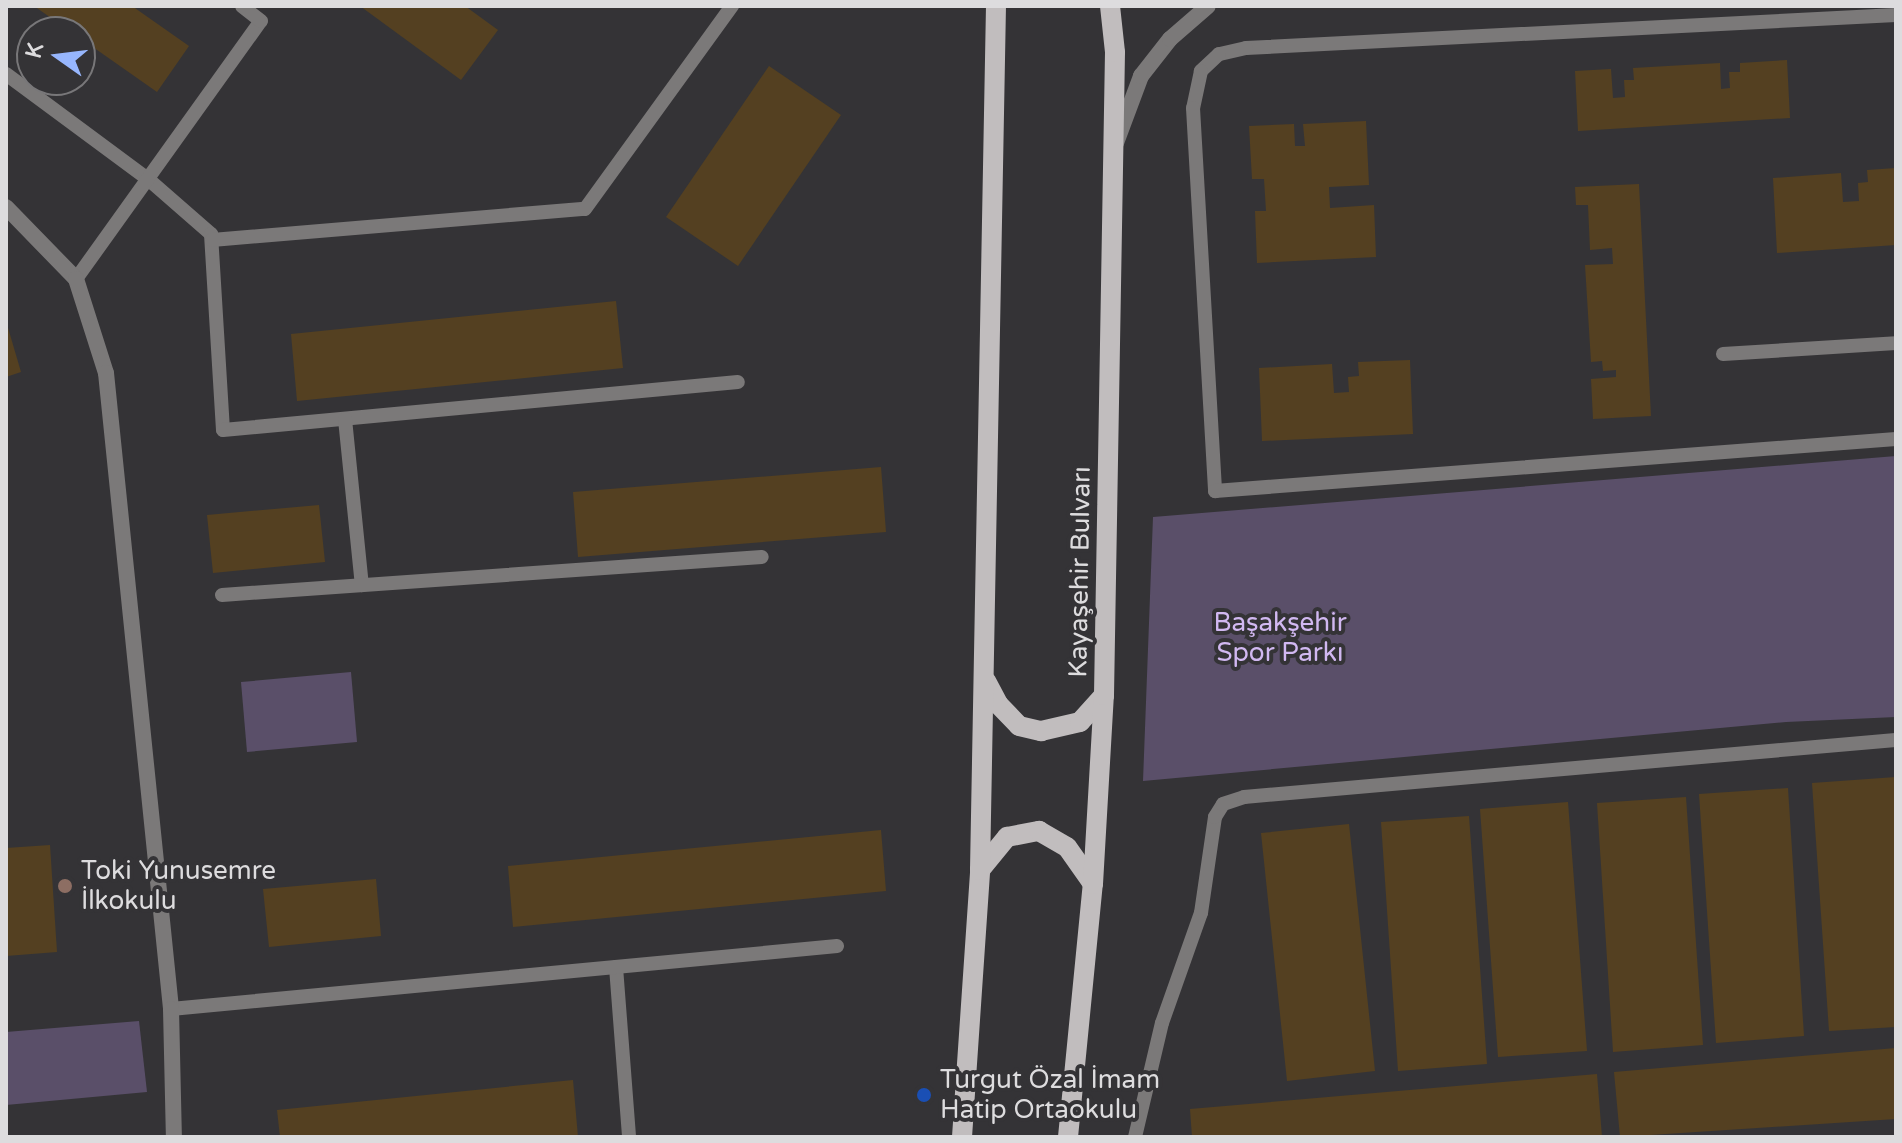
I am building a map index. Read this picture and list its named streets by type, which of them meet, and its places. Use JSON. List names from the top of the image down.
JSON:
{
  "streets": {
    "main road": ["Kayaşehir Bulvarı"]
  },
  "parks": ["Başakşehir Spor Parkı"],
  "places": ["Toki Yunusemre İlkokulu", "Turgut Özal İmam Hatip Ortaokulu"],
  "north": "left"
}
